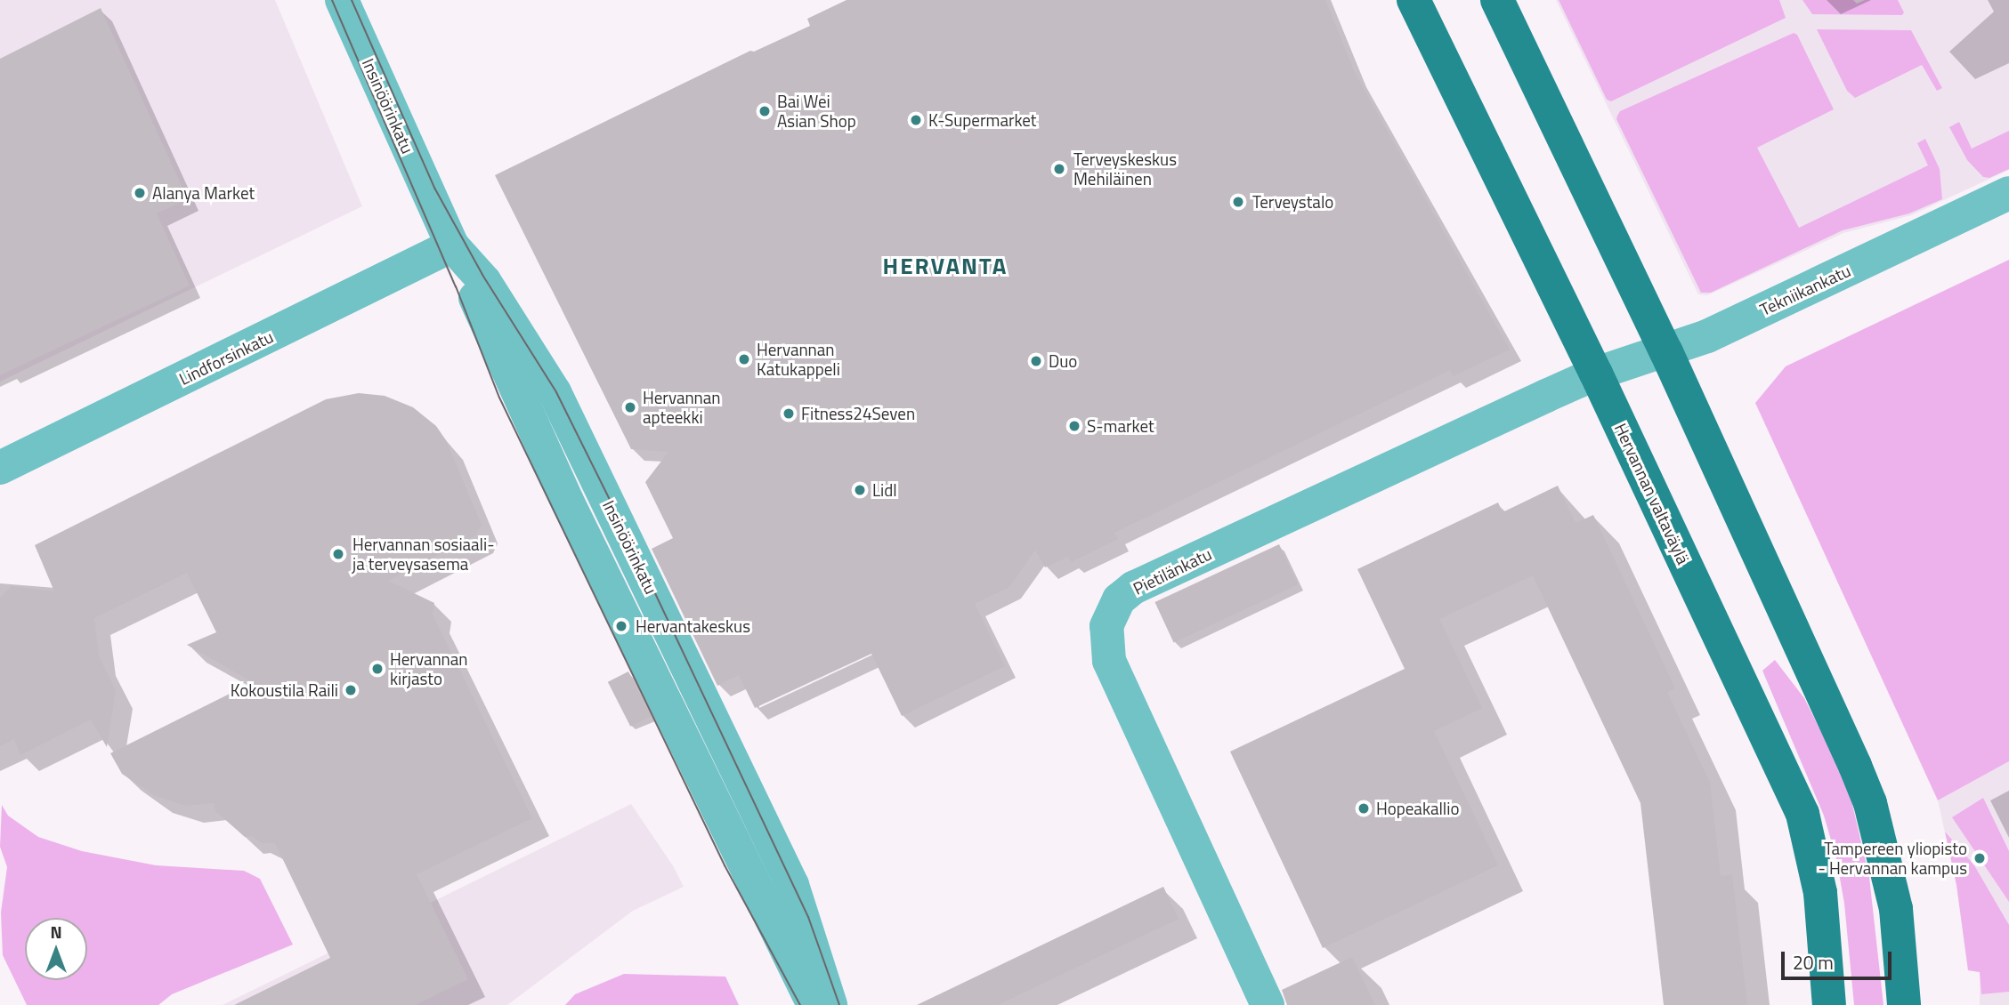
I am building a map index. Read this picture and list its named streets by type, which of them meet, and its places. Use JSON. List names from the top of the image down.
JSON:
{
  "streets": {
    "main road": ["Hervannan valtaväylä"],
    "street": [
      "Insinöörinkatu",
      "Tekniikankatu",
      "Lindforsinkatu",
      "Pietilänkatu"
    ]
  },
  "crossings": [
    ["Insinöörinkatu", "Lindforsinkatu"],
    ["Tekniikankatu", "Hervannan valtaväylä"],
    ["Tekniikankatu", "Pietilänkatu"],
    ["Hervannan valtaväylä", "Pietilänkatu"]
  ],
  "districts": ["HERVANTA"],
  "places": [
    "Bai Wei Asian Shop",
    "K-Supermarket",
    "Terveyskeskus Mehiläinen",
    "Alanya Market",
    "Terveystalo",
    "Hervannan Katukappeli",
    "Duo",
    "Hervannan apteekki",
    "Fitness24Seven",
    "S-market",
    "Lidl",
    "Hervannan sosiaali- ja terveysasema",
    "Hervantakeskus",
    "Hervannan kirjasto",
    "Kokoustila Raili",
    "Hopeakallio",
    "Tampereen yliopisto - Hervannan kampus"
  ],
  "scale_bar": "20 m",
  "north": "top"
}
